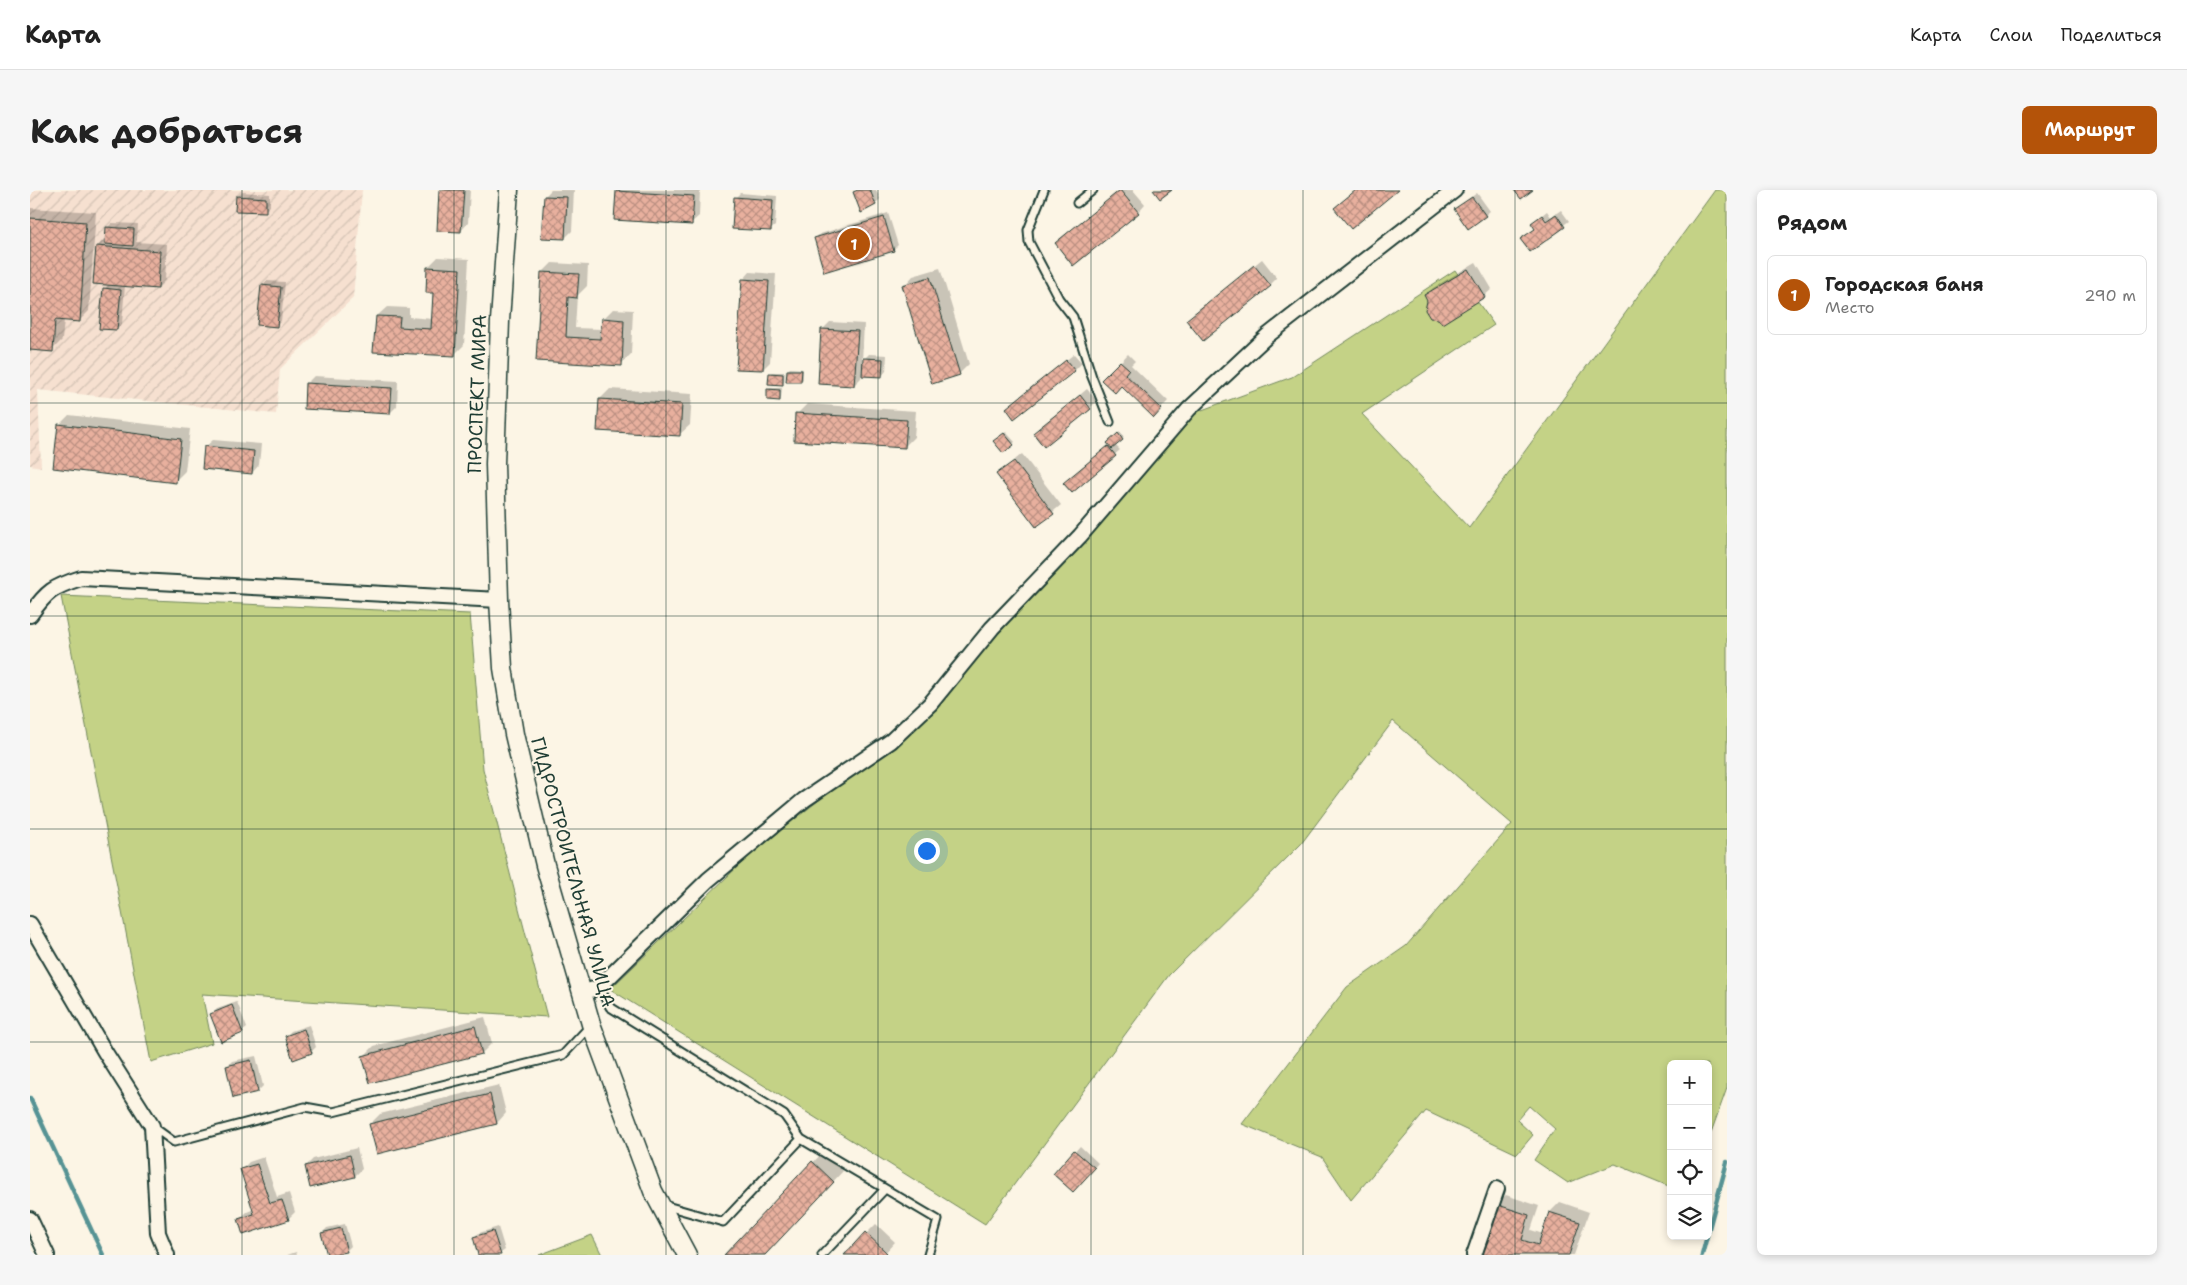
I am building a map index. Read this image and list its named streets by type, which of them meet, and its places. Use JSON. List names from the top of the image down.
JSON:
{
  "streets": {
    "street": ["ПРОСПЕКТ МИРА", "ГИДРОСТРОИТЕЛЬНАЯ УЛИЦА"]
  },
  "crossings": [
    ["ПРОСПЕКТ МИРА", "ГИДРОСТРОИТЕЛЬНАЯ УЛИЦА"]
  ],
  "page": {
    "header": "Карта",
    "nav": ["Карта", "Слои", "Поделиться"],
    "buttons": "Маршрут",
    "title": "Как добраться",
    "heading": "Рядом",
    "pins": "1",
    "list": [
      {
        "mark": "1",
        "name": "Городская баня",
        "note": "Место",
        "value": "290 m"
      }
    ],
    "map_buttons": ["+", "−"]
  }
}
